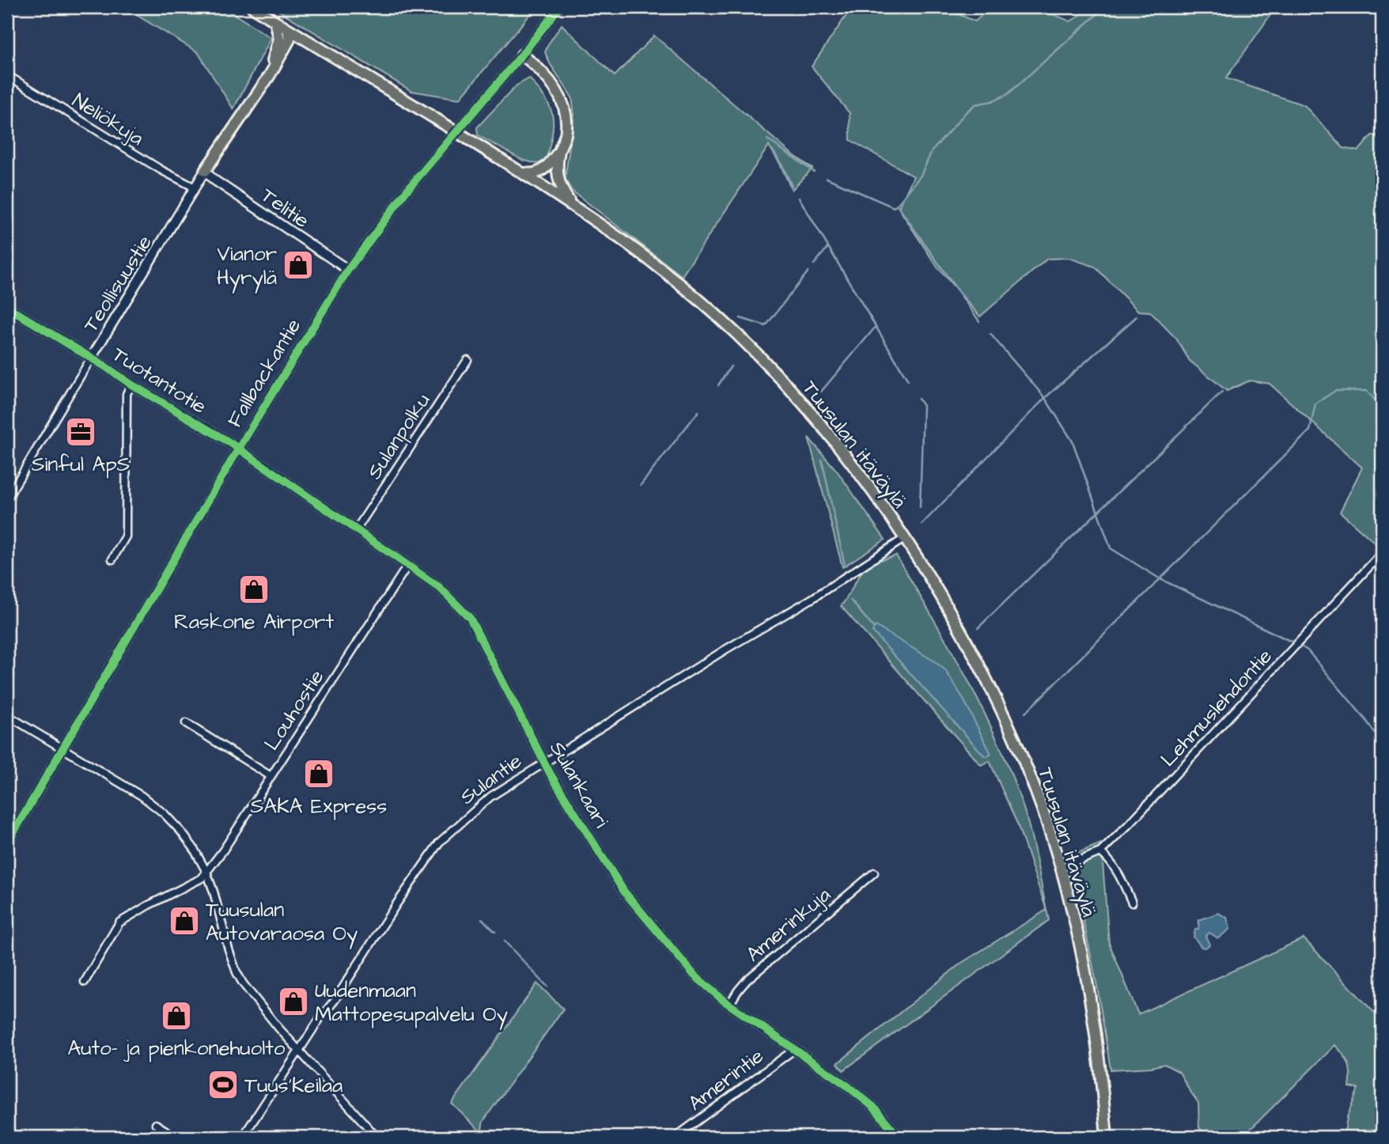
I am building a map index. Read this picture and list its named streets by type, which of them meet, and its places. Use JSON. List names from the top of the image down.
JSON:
{
  "streets": {
    "main road": ["Tuusulan itäväylä"],
    "street": [
      "Neliökuja",
      "Telitie",
      "Teollisuustie",
      "Fallbackantie",
      "Tuotantotie",
      "Sulanpolku",
      "Lehmuslehdontie",
      "Louhostie",
      "Sulantie",
      "Sulankaari",
      "Amerinkuja",
      "Amerintie"
    ]
  },
  "crossings": [
    ["Neliökuja", "Teollisuustie"],
    ["Telitie", "Teollisuustie"],
    ["Telitie", "Fallbackantie"],
    ["Teollisuustie", "Tuotantotie"],
    ["Fallbackantie", "Tuotantotie"],
    ["Fallbackantie", "Sulankaari"],
    ["Tuotantotie", "Sulankaari"],
    ["Sulanpolku", "Sulankaari"],
    ["Tuusulan itäväylä", "Lehmuslehdontie"],
    ["Tuusulan itäväylä", "Sulantie"],
    ["Louhostie", "Sulankaari"],
    ["Sulantie", "Sulankaari"],
    ["Sulankaari", "Amerinkuja"],
    ["Sulankaari", "Amerintie"]
  ],
  "places": {
    "shop": [
      "Vianor Hyrylä",
      "Raskone Airport",
      "SAKA Express",
      "Tuusulan Autovaraosa Oy",
      "Uudenmaan Mattopesupalvelu Oy",
      "Auto- ja pienkonehuolto"
    ],
    "office": ["Sinful ApS"],
    "sports": ["Tuus'Keilaa"]
  }
}
